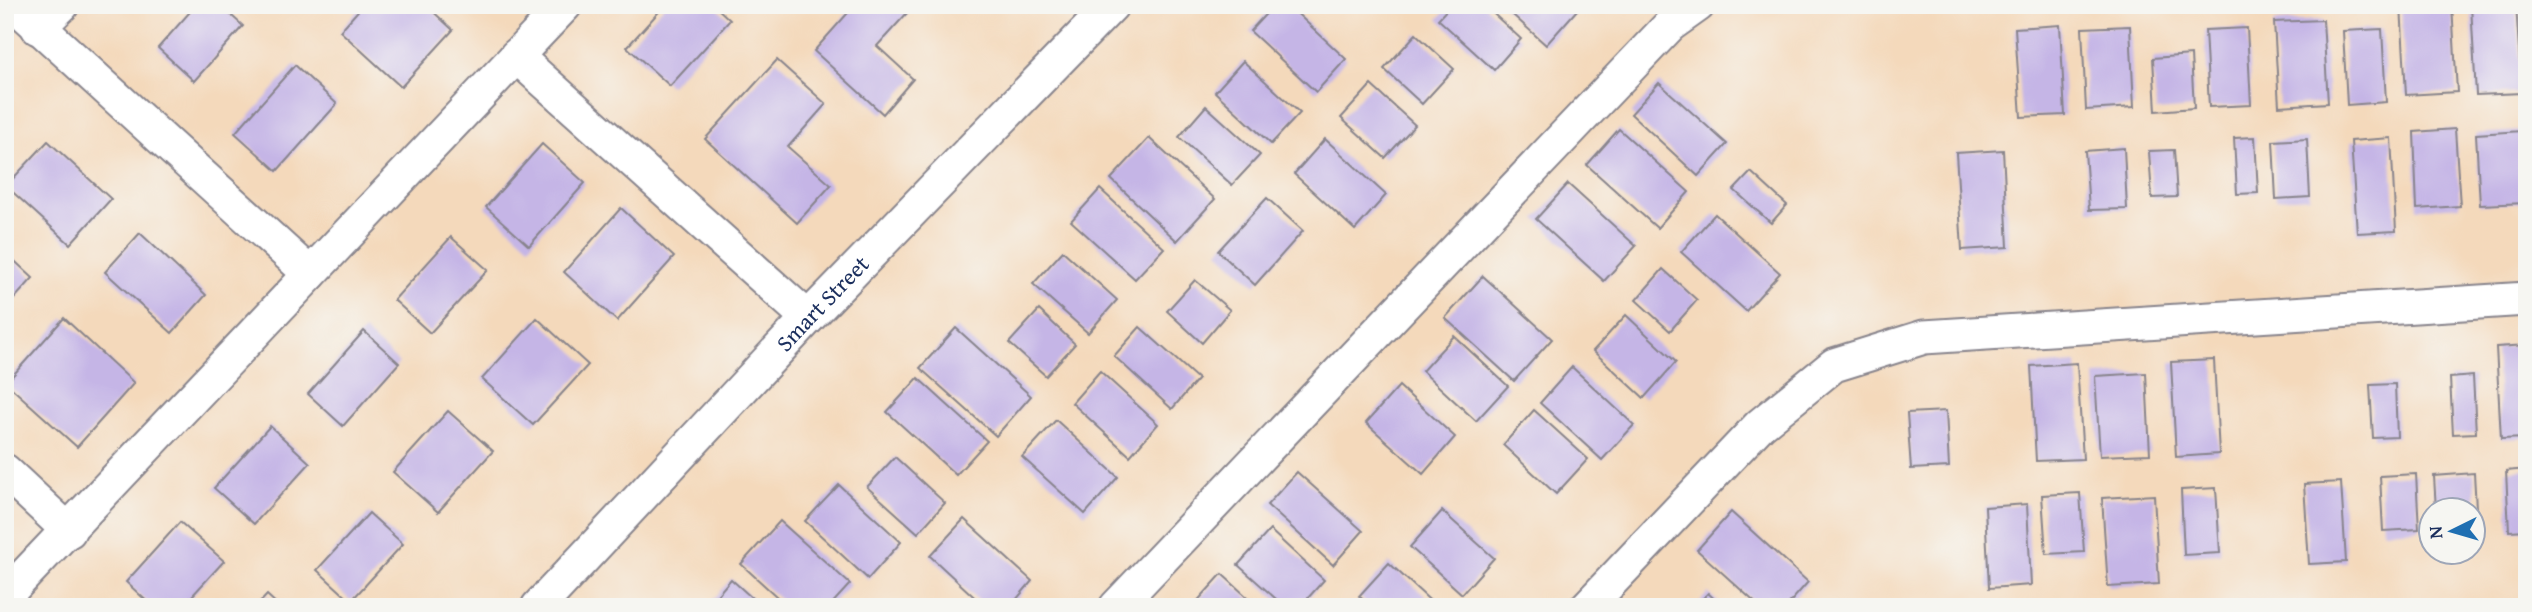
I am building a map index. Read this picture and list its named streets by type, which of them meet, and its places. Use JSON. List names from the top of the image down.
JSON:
{
  "streets": {
    "street": ["Smart Street"]
  },
  "north": "left"
}
